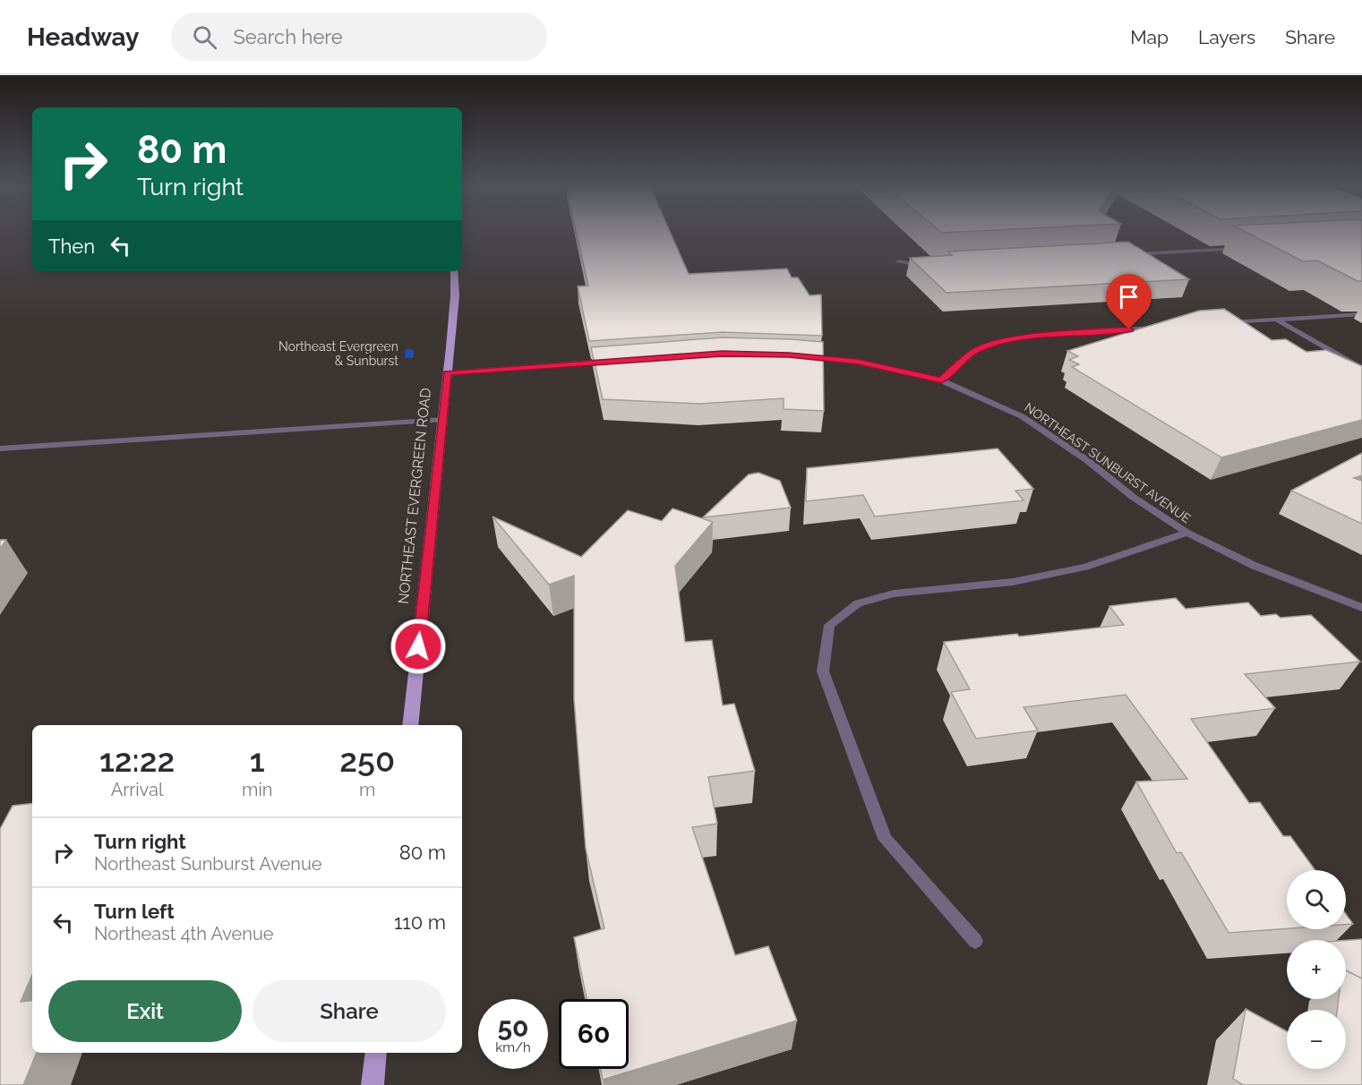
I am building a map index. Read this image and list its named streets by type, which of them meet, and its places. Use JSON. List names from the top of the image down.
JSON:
{
  "streets": {
    "main road": ["NORTHEAST EVERGREEN ROAD"],
    "street": ["NORTHEAST SUNBURST AVENUE"]
  },
  "places": {
    "transit": ["Northeast Evergreen & Sunburst"]
  },
  "page": {
    "header": "Headway",
    "search": "Search here",
    "nav": ["Map", "Layers", "Share"],
    "turn": ["80 m", "Turn right"],
    "then": "Then",
    "eta": [
      "12:22",
      "Arrival",
      "1",
      "min",
      "250",
      "m"
    ],
    "list": [
      {
        "name": "Turn right",
        "note": "Northeast Sunburst Avenue",
        "value": "80 m"
      },
      {
        "name": "Turn left",
        "note": "Northeast 4th Avenue",
        "value": "110 m"
      }
    ],
    "map_buttons": ["+", "−"],
    "buttons": ["Exit", "Share"],
    "speed": "50 km/h",
    "limit": "60"
  }
}
